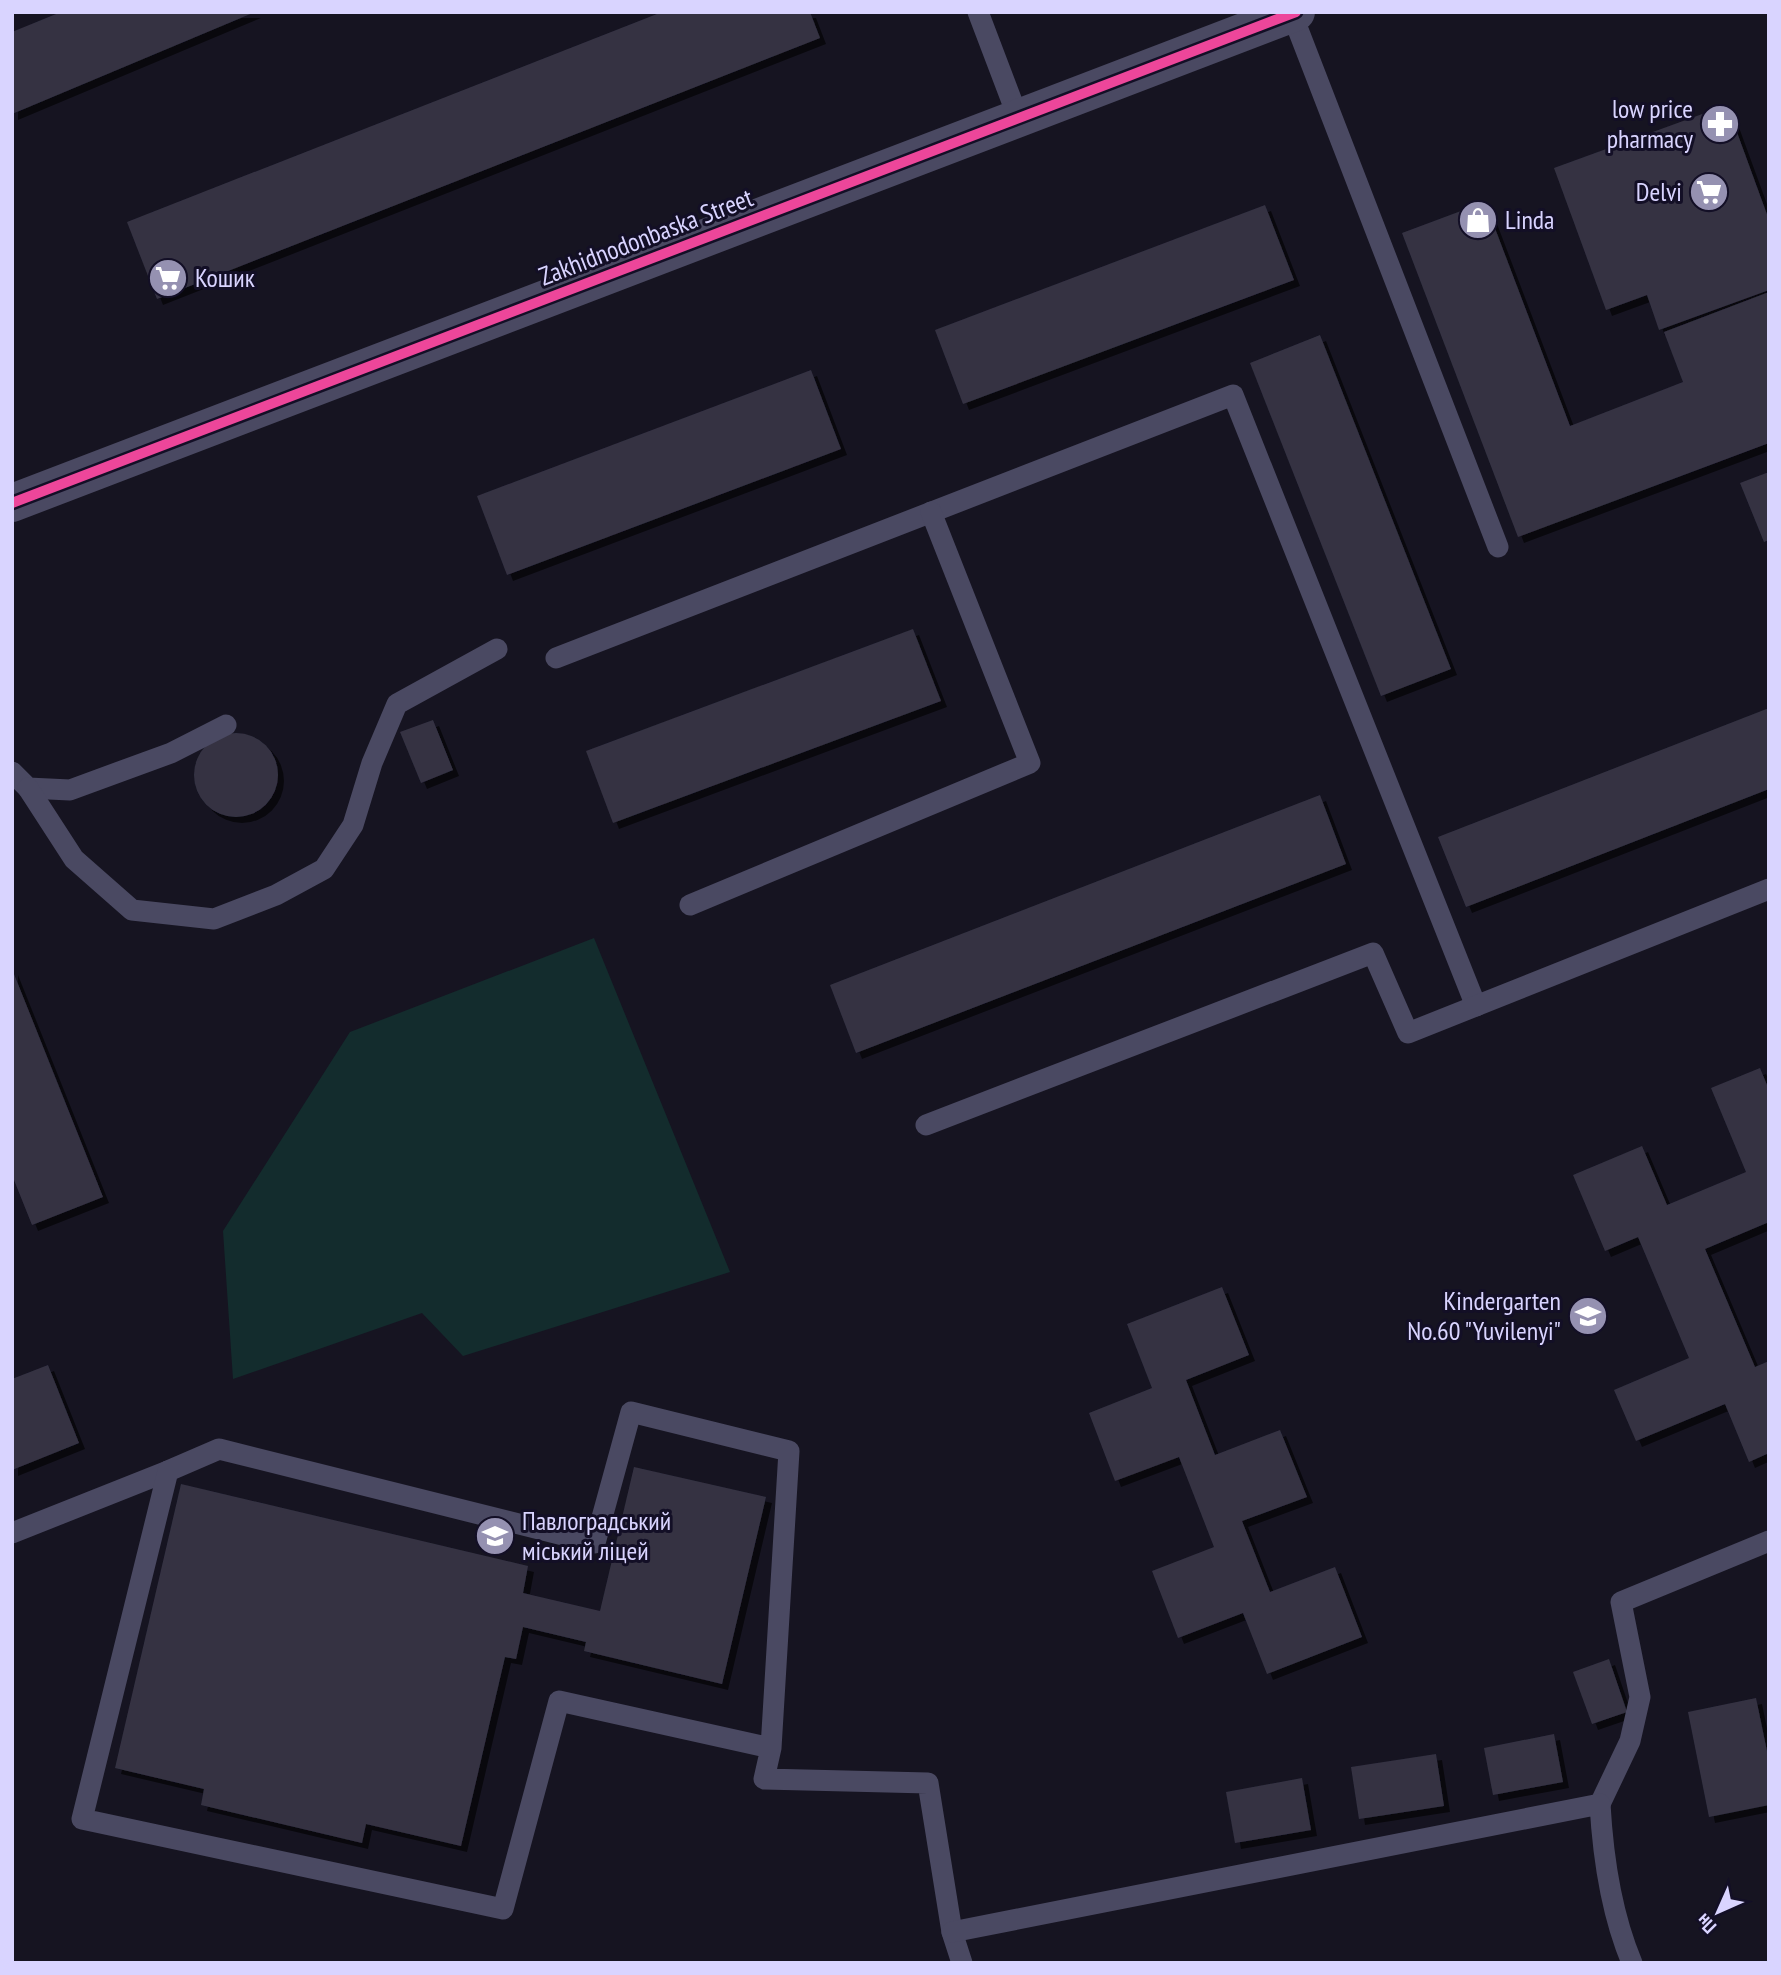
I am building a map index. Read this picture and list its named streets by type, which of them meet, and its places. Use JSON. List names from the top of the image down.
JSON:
{
  "streets": {
    "street": ["Zakhidnodonbaska Street"]
  },
  "places": {
    "pharmacy": ["low price pharmacy"],
    "supermarket": ["Delvi", "Кошик"],
    "shop": ["Linda"],
    "school or university": ["Kindergarten No.60 \"Yuvilenyi\"", "Павлоградський міський ліцей"]
  },
  "north": "bottom left"
}
